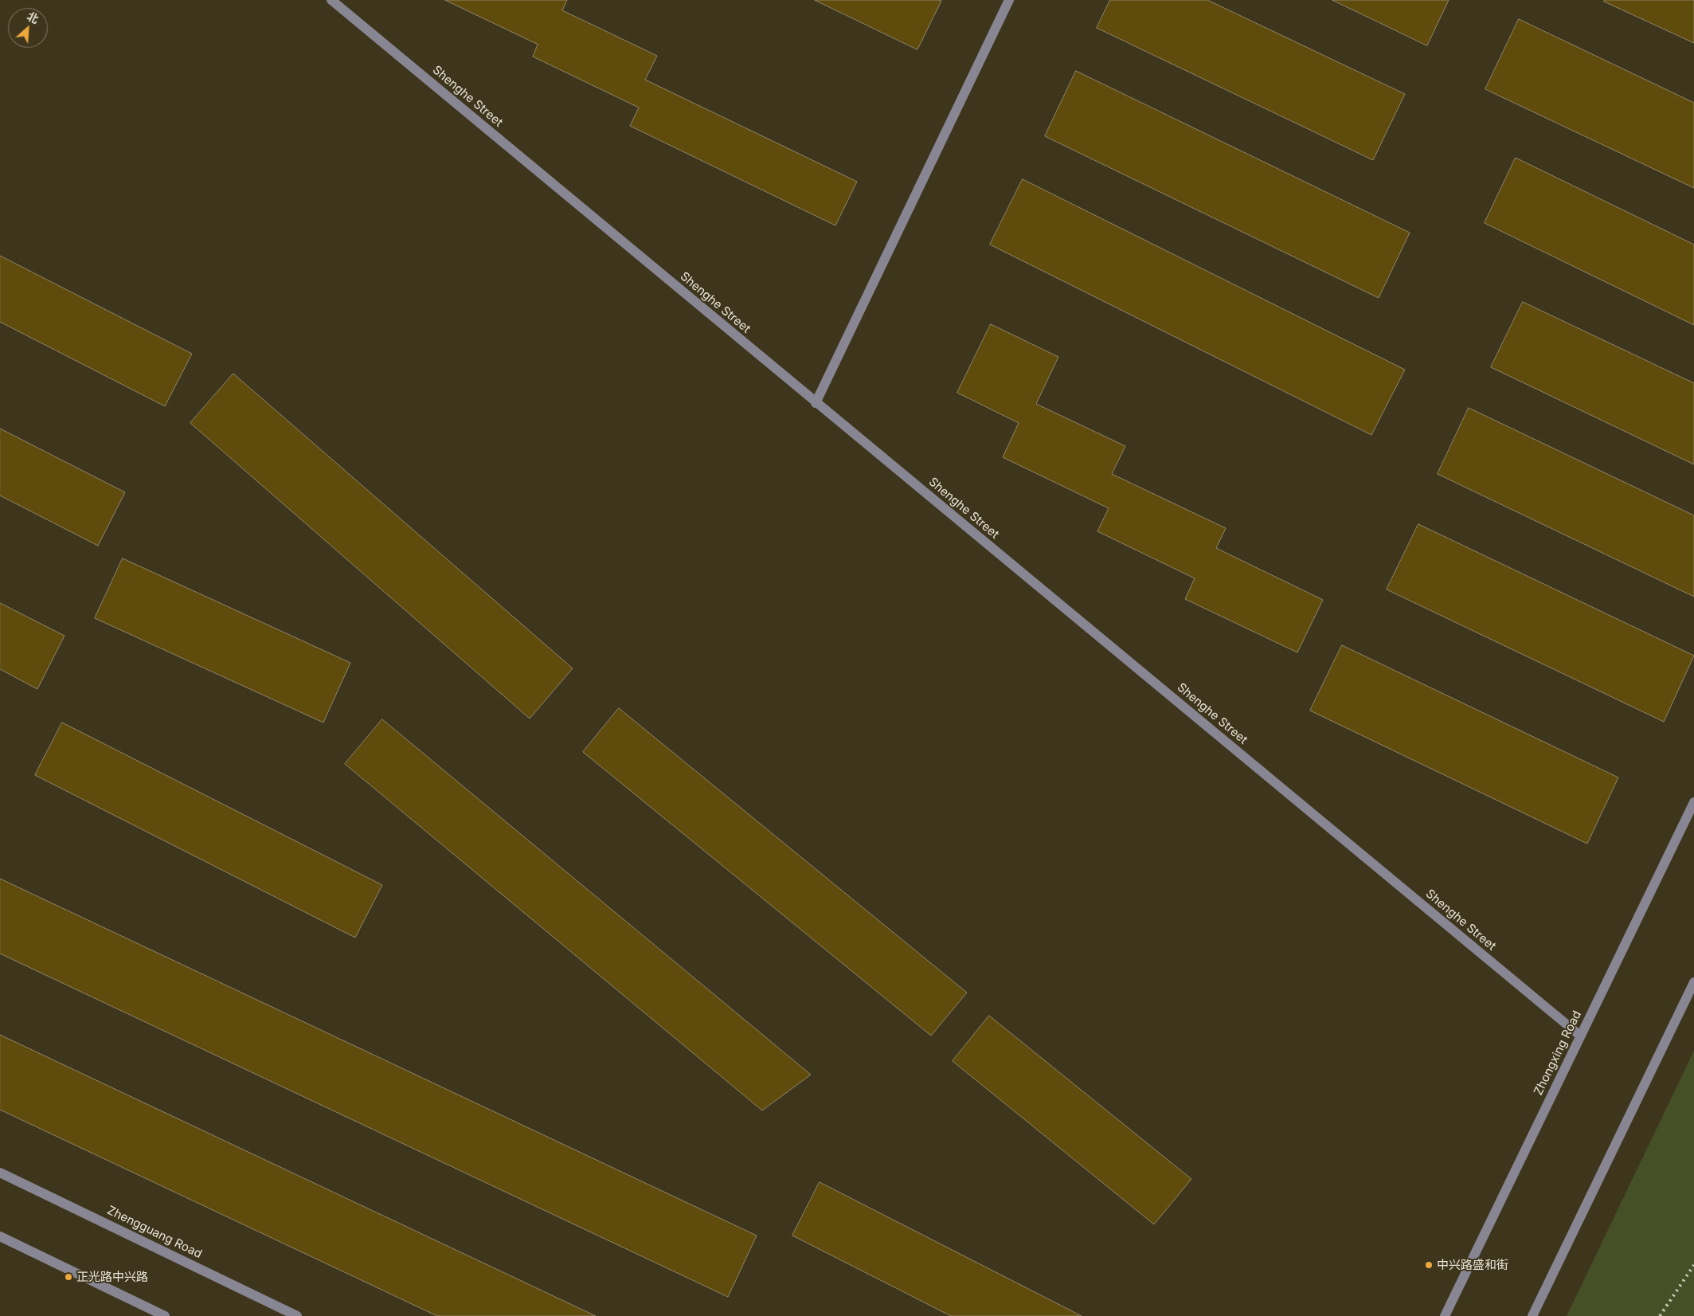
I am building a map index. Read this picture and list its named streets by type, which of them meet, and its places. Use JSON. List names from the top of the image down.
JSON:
{
  "streets": {
    "street": ["Shenghe Street", "Zhongxing Road", "Zhengguang Road"]
  },
  "crossings": [
    ["Shenghe Street", "Zhongxing Road"]
  ],
  "places": ["中兴路盛和街", "正光路中兴路"],
  "north": "top right"
}
